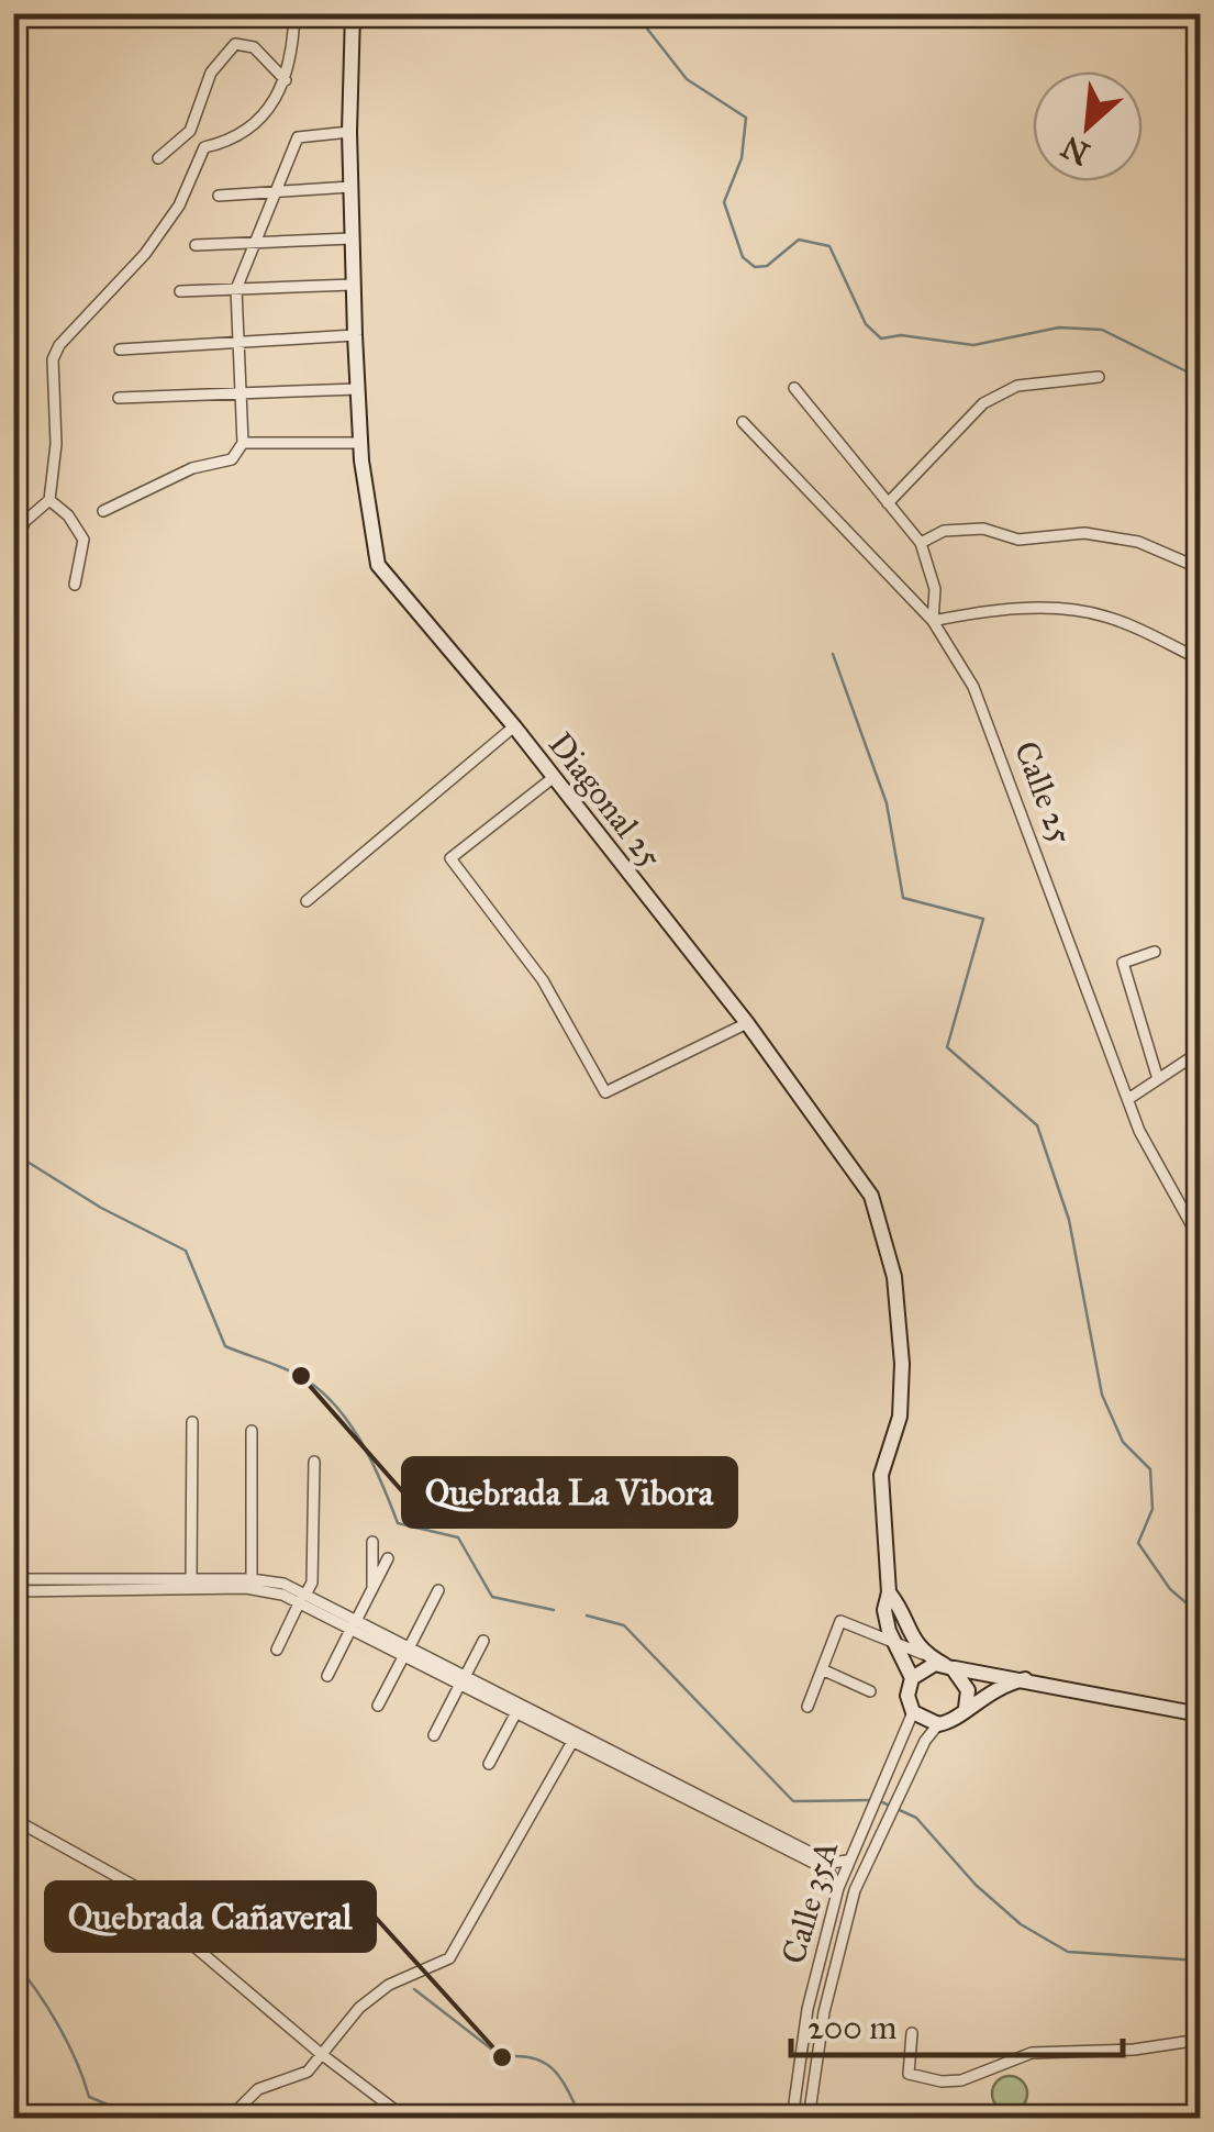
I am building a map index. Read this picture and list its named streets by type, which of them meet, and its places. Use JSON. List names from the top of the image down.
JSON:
{
  "streets": {
    "street": ["Calle 25", "Diagonal 25", "Calle 35A"]
  },
  "crossings": [
    ["Diagonal 25", "Calle 35A"]
  ],
  "places": ["Quebrada La Vibora", "Quebrada Cañaveral"],
  "scale_bar": "200 m",
  "north": "bottom left"
}
